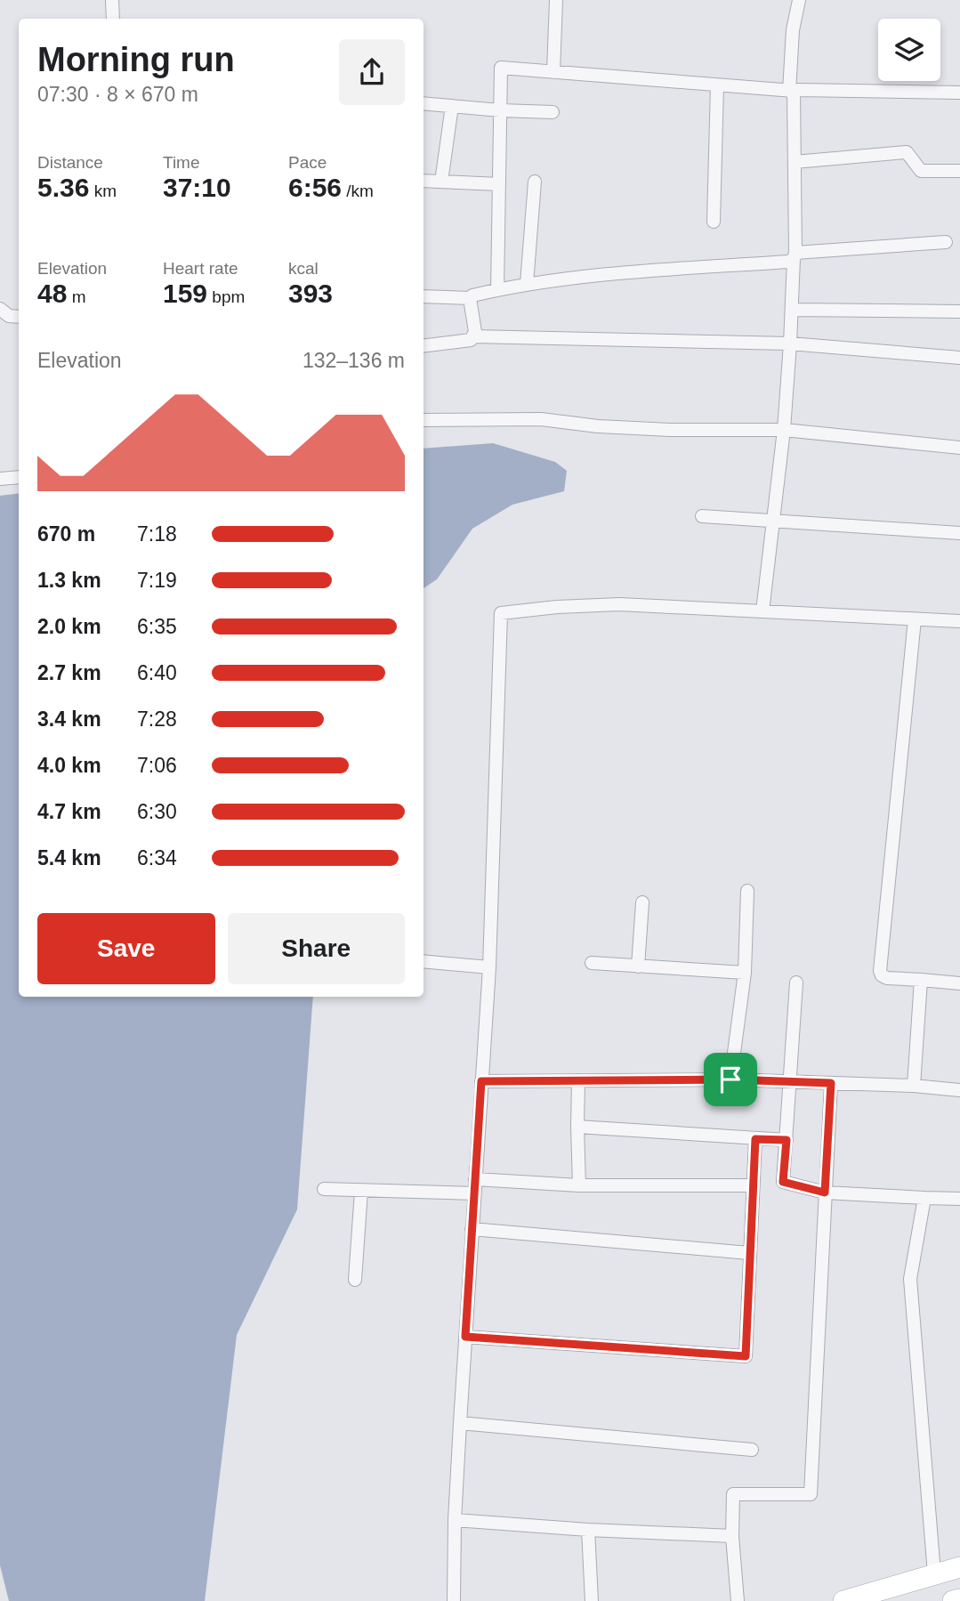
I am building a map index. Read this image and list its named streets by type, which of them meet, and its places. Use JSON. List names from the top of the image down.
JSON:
{
  "page": {
    "heading": ["Morning run", "07:30 · 8 × 670 m"],
    "stats": [
      ["Distance", "5.36 km"],
      ["Time", "37:10"],
      ["Pace", "6:56 /km"],
      ["Elevation", "48 m"],
      ["Heart rate", "159 bpm"],
      ["kcal", "393"]
    ],
    "chart": ["Elevation", "132–136 m"],
    "list": [
      {
        "name": "670 m",
        "note": "7:18"
      },
      {
        "name": "1.3 km",
        "note": "7:19"
      },
      {
        "name": "2.0 km",
        "note": "6:35"
      },
      {
        "name": "2.7 km",
        "note": "6:40"
      },
      {
        "name": "3.4 km",
        "note": "7:28"
      },
      {
        "name": "4.0 km",
        "note": "7:06"
      },
      {
        "name": "4.7 km",
        "note": "6:30"
      },
      {
        "name": "5.4 km",
        "note": "6:34"
      }
    ],
    "buttons": ["Save", "Share"]
  }
}
